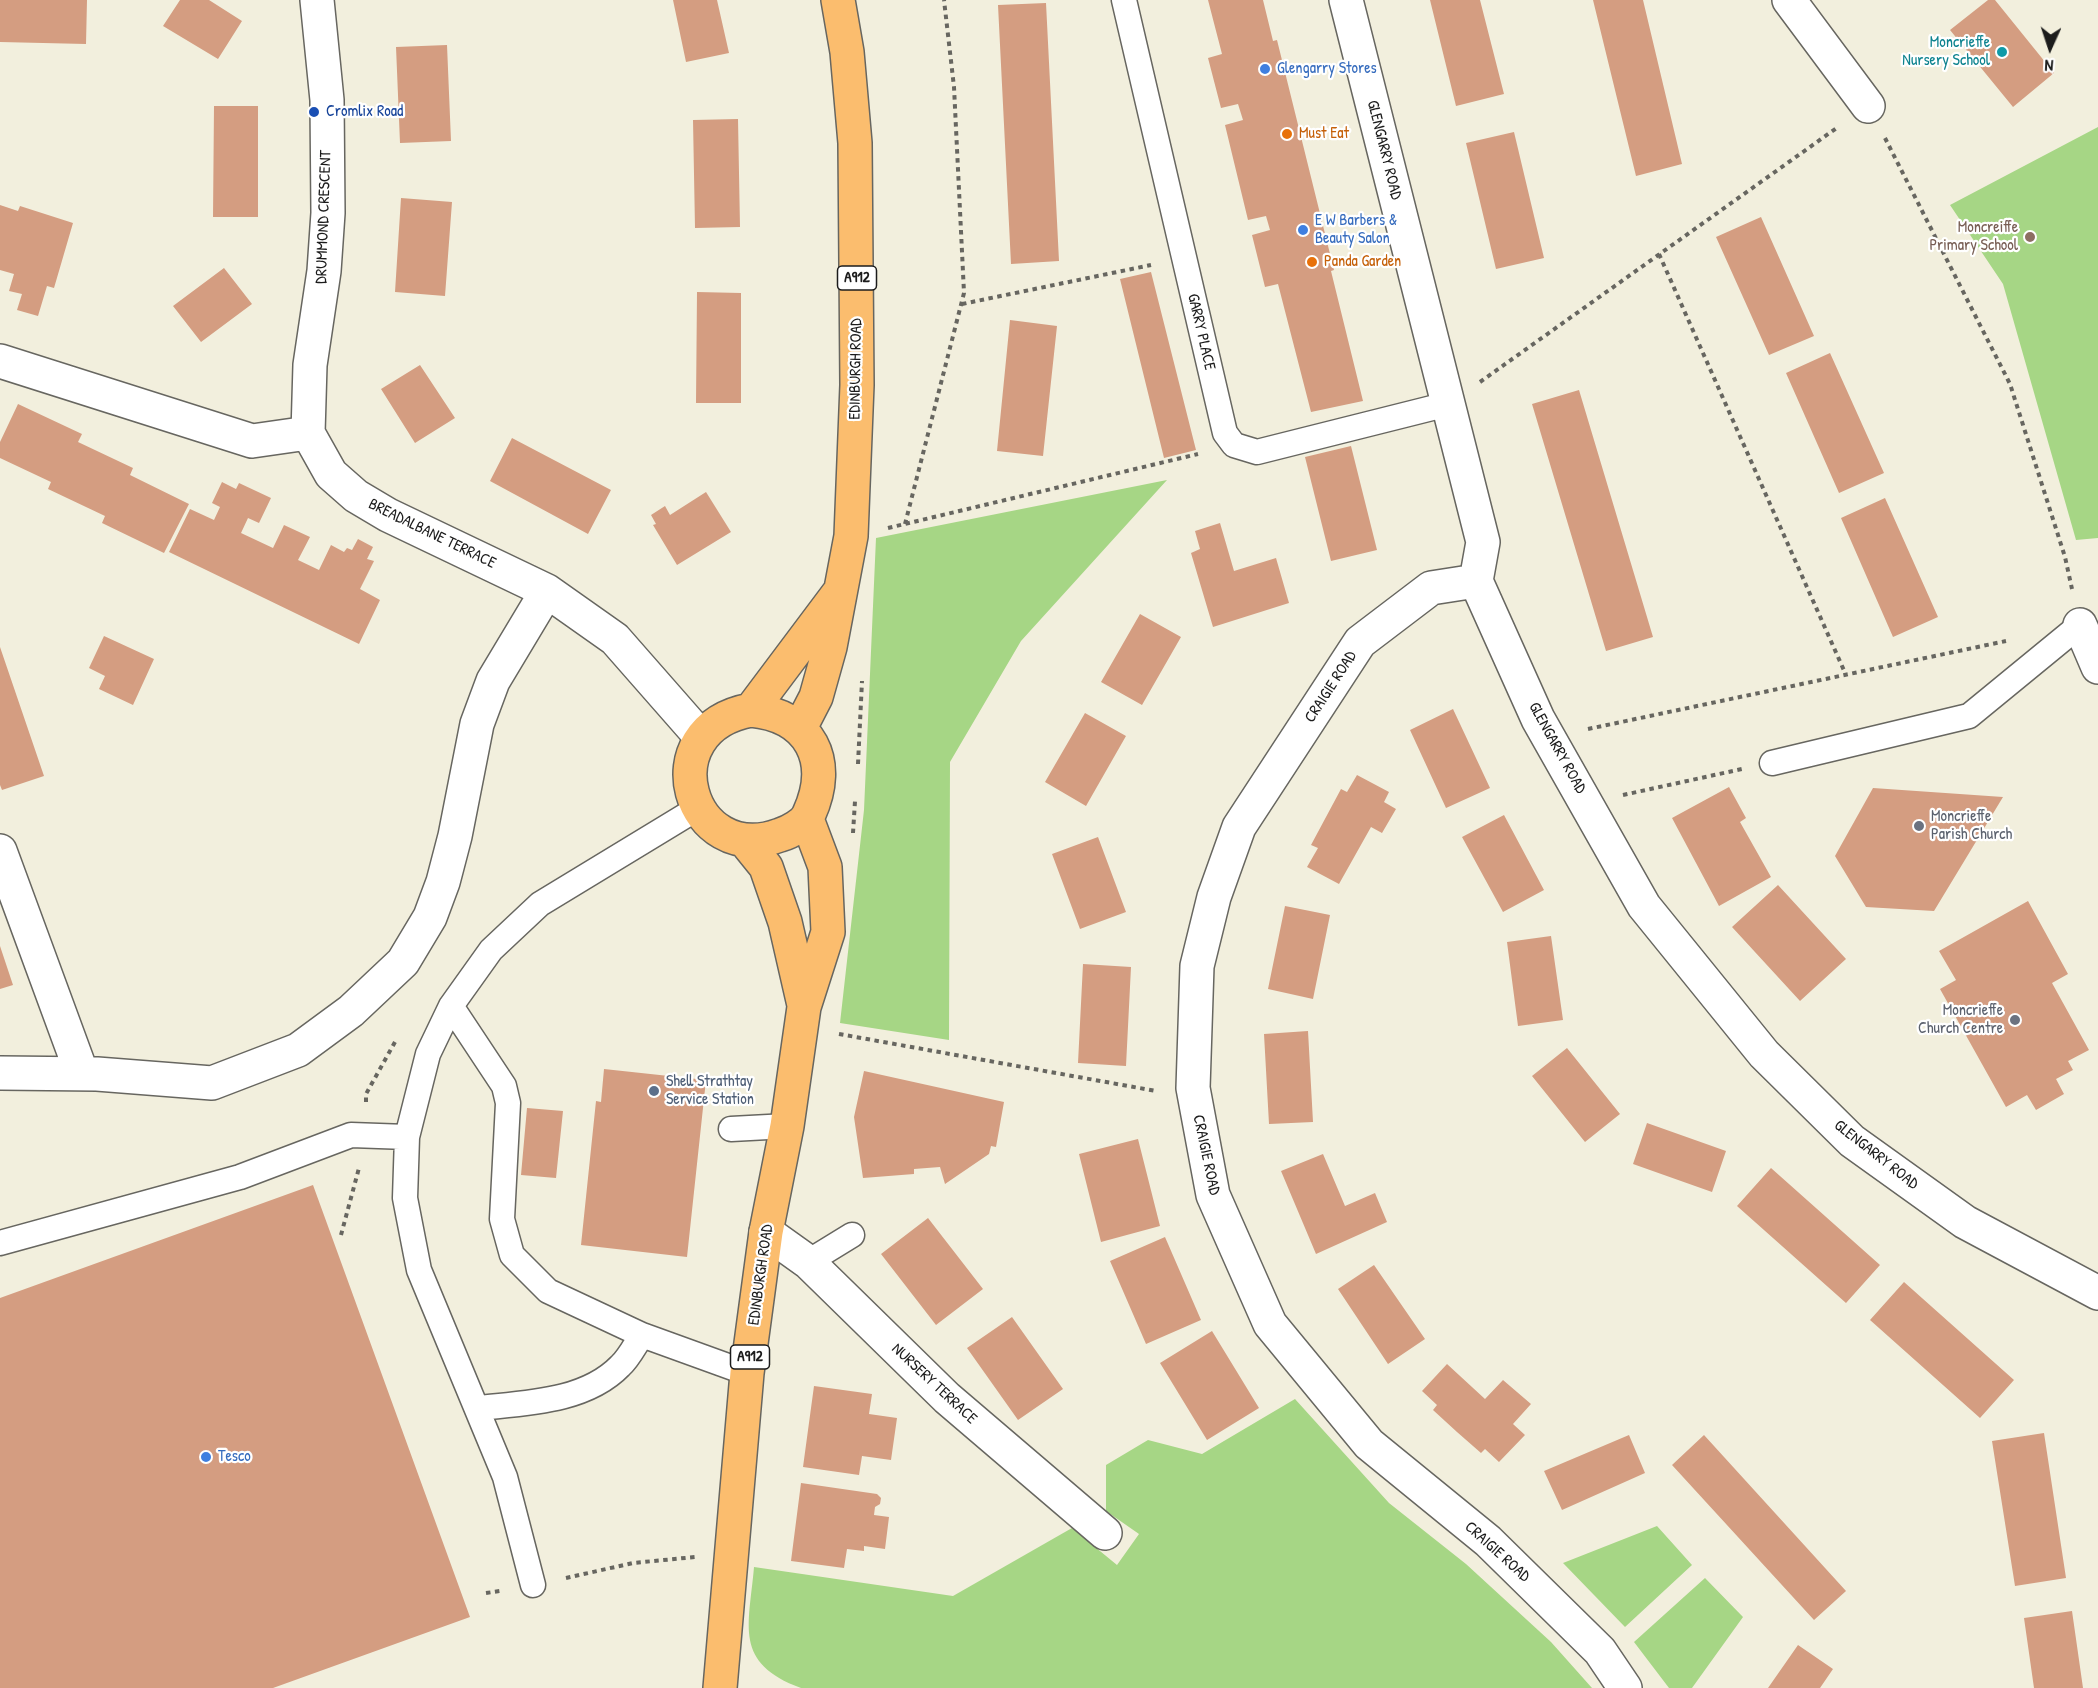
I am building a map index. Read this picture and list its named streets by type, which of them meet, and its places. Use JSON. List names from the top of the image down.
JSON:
{
  "streets": {
    "main road": ["A912", "EDINBURGH ROAD"],
    "street": [
      "GLENGARRY ROAD",
      "DRUMMOND CRESCENT",
      "BREADALBANE TERRACE",
      "CRAIGIE ROAD",
      "NURSERY TERRACE"
    ],
    "lane": ["GARRY PLACE"]
  },
  "crossings": [
    ["GLENGARRY ROAD", "CRAIGIE ROAD"],
    ["DRUMMOND CRESCENT", "BREADALBANE TERRACE"],
    ["EDINBURGH ROAD", "BREADALBANE TERRACE"],
    ["EDINBURGH ROAD", "NURSERY TERRACE"]
  ],
  "places": [
    "Moncrieffe Nursery School",
    "Glengarry Stores",
    "Cromlix Road",
    "Must Eat",
    "E W Barbers & Beauty Salon",
    "Moncreiffe Primary School",
    "Panda Garden",
    "Moncrieffe Parish Church",
    "Moncrieffe Church Centre",
    "Shell Strathtay Service Station",
    "Tesco"
  ],
  "north": "bottom"
}
